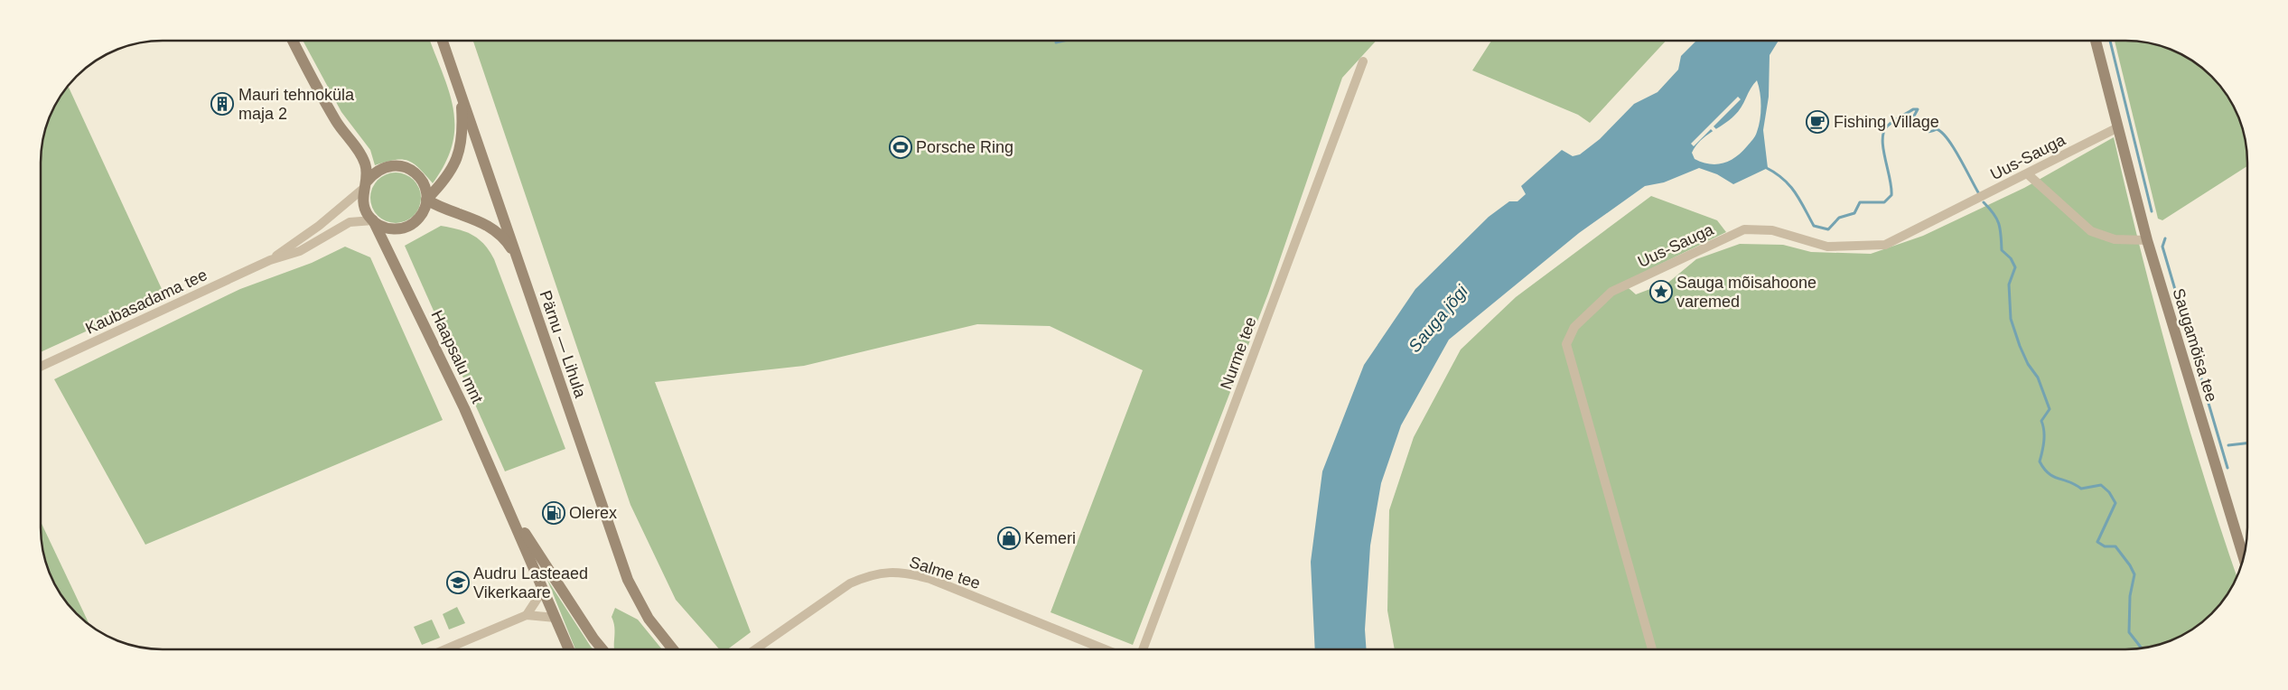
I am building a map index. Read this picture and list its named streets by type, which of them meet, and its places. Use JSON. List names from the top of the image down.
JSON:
{
  "streets": {
    "main road": ["Pärnu — Lihula", "Saugamõisa tee", "Haapsalu mnt"],
    "street": [
      "Uus-Sauga",
      "Kaubasadama tee",
      "Nurme tee",
      "Salme tee"
    ]
  },
  "crossings": [
    ["Uus-Sauga", "Saugamõisa tee"],
    ["Kaubasadama tee", "Haapsalu mnt"]
  ],
  "water": ["Sauga jõgi"],
  "places": {
    "building": ["Mauri tehnoküla maja 2"],
    "cafe": ["Fishing Village"],
    "sports": ["Porsche Ring"],
    "place": ["Sauga mõisahoone varemed"],
    "fuel station": ["Olerex"],
    "shop": ["Kemeri"],
    "school or university": ["Audru Lasteaed Vikerkaare"]
  }
}
